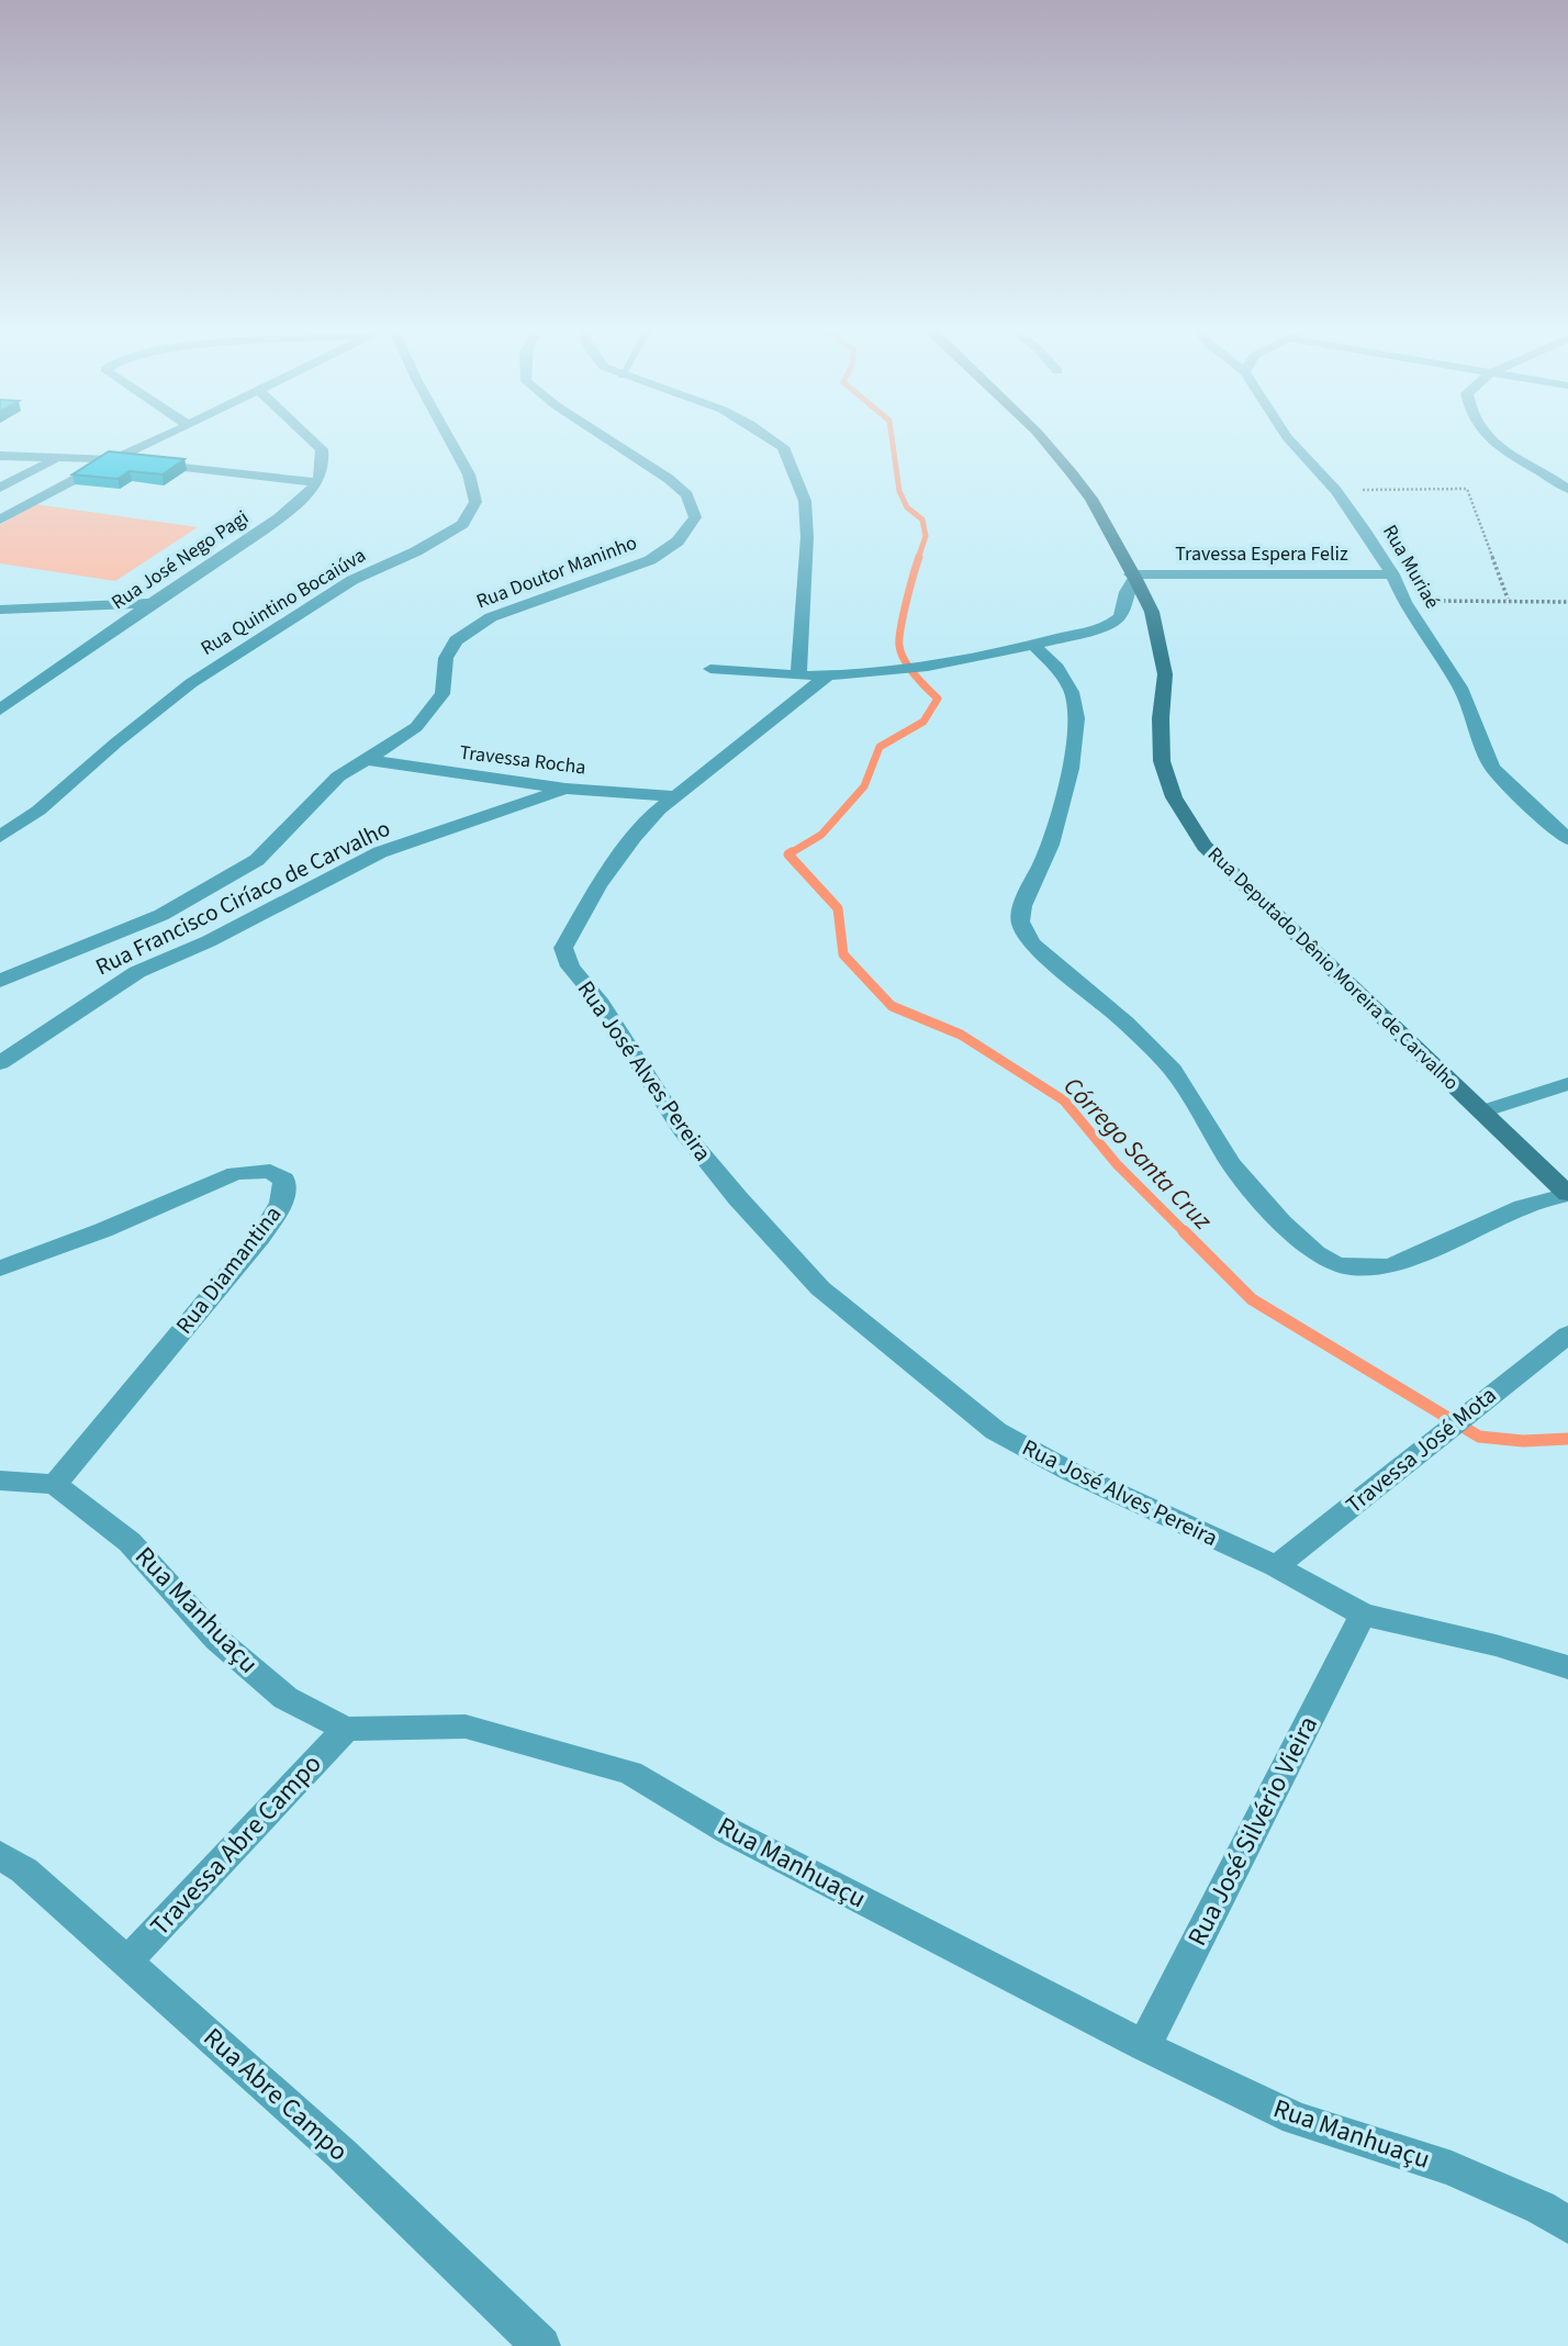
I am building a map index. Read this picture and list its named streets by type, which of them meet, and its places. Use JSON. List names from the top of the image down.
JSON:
{
  "streets": {
    "street": [
      "Travessa Espera Feliz",
      "Rua José Nego Pagi",
      "Rua Muriaé",
      "Rua Doutor Maninho",
      "Rua Quintino Bocaiúva",
      "Travessa Rocha",
      "Rua Francisco Ciríaco de Carvalho",
      "Rua Deputado Dênio Moreira de Carvalho",
      "Rua José Alves Pereira",
      "Rua Diamantina",
      "Travessa José Mota",
      "Rua Manhuaçu",
      "Rua José Silvério Vieira",
      "Travessa Abre Campo",
      "Rua Abre Campo"
    ]
  },
  "crossings": [
    ["Travessa Espera Feliz", "Rua Muriaé"],
    ["Travessa Espera Feliz", "Rua Deputado Dênio Moreira de Carvalho"],
    ["Rua Doutor Maninho", "Travessa Rocha"],
    ["Travessa Rocha", "Rua Francisco Ciríaco de Carvalho"],
    ["Travessa Rocha", "Rua José Alves Pereira"],
    ["Rua José Alves Pereira", "Travessa José Mota"],
    ["Rua José Alves Pereira", "Rua José Silvério Vieira"],
    ["Rua Diamantina", "Rua Manhuaçu"],
    ["Rua Manhuaçu", "Rua José Silvério Vieira"],
    ["Rua Manhuaçu", "Travessa Abre Campo"],
    ["Travessa Abre Campo", "Rua Abre Campo"]
  ],
  "water": ["Córrego Santa Cruz"]
}
